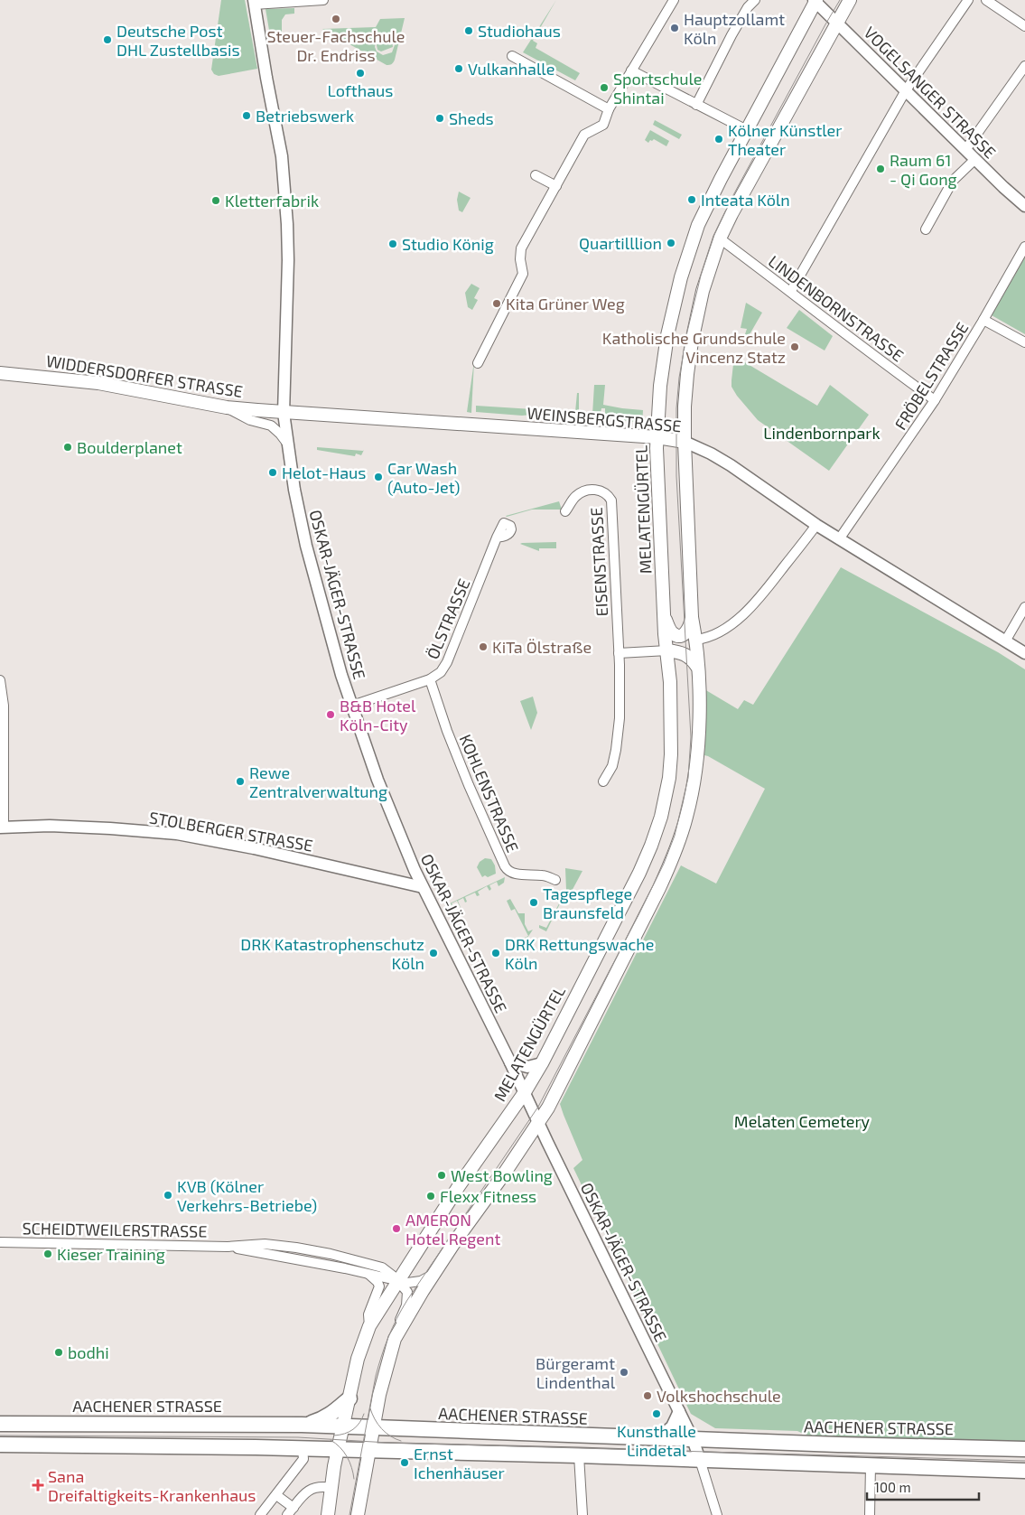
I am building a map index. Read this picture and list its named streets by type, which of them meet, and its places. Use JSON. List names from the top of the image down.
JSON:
{
  "streets": {
    "main road": [
      "WIDDERSDORFER STRASSE",
      "WEINSBERGSTRASSE",
      "MELATENGÜRTEL",
      "AACHENER STRASSE"
    ],
    "street": [
      "VOGELSANGER STRASSE",
      "LINDENBORNSTRASSE",
      "FRÖBELSTRASSE",
      "EISENSTRASSE",
      "OSKAR-JÄGER-STRASSE",
      "ÖLSTRASSE",
      "KOHLENSTRASSE",
      "STOLBERGER STRASSE",
      "SCHEIDTWEILERSTRASSE"
    ]
  },
  "crossings": [
    ["VOGELSANGER STRASSE", "MELATENGÜRTEL"],
    ["LINDENBORNSTRASSE", "FRÖBELSTRASSE"],
    ["WIDDERSDORFER STRASSE", "WEINSBERGSTRASSE"],
    ["WIDDERSDORFER STRASSE", "OSKAR-JÄGER-STRASSE"],
    ["FRÖBELSTRASSE", "WEINSBERGSTRASSE"],
    ["WEINSBERGSTRASSE", "MELATENGÜRTEL"],
    ["WEINSBERGSTRASSE", "OSKAR-JÄGER-STRASSE"],
    ["MELATENGÜRTEL", "OSKAR-JÄGER-STRASSE"],
    ["MELATENGÜRTEL", "SCHEIDTWEILERSTRASSE"],
    ["MELATENGÜRTEL", "AACHENER STRASSE"],
    ["OSKAR-JÄGER-STRASSE", "ÖLSTRASSE"],
    ["OSKAR-JÄGER-STRASSE", "STOLBERGER STRASSE"],
    ["OSKAR-JÄGER-STRASSE", "AACHENER STRASSE"],
    ["ÖLSTRASSE", "KOHLENSTRASSE"]
  ],
  "parks": ["Lindenbornpark", "Melaten Cemetery"],
  "places": {
    "other": [
      "Steuer-Fachschule Dr. Endriss",
      "Hauptzollamt Köln",
      "Studiohaus",
      "Deutsche Post DHL Zustellbasis",
      "Vulkanhalle",
      "Lofthaus",
      "Sportschule Shintai",
      "Betriebswerk",
      "Sheds",
      "Kölner Künstler Theater",
      "Raum 61 - Qi Gong",
      "Inteata Köln",
      "Kletterfabrik",
      "Quartilllion",
      "Studio König",
      "Kita Grüner Weg",
      "Katholische Grundschule Vincenz Statz",
      "Boulderplanet",
      "Helot-Haus",
      "Car Wash (Auto-Jet)",
      "KiTa Ölstraße",
      "B&B Hotel Köln-City",
      "Rewe Zentralverwaltung",
      "Tagespflege Braunsfeld",
      "DRK Katastrophenschutz Köln",
      "DRK Rettungswache Köln",
      "West Bowling",
      "KVB (Kölner Verkehrs-Betriebe)",
      "Flexx Fitness",
      "AMERON Hotel Regent",
      "Kieser Training",
      "bodhi",
      "Bürgeramt Lindenthal",
      "Volkshochschule",
      "Kunsthalle Lindetal",
      "Ernst Ichenhäuser"
    ],
    "health": ["Sana Dreifaltigkeits-Krankenhaus"]
  },
  "scale_bar": "100 m"
}
